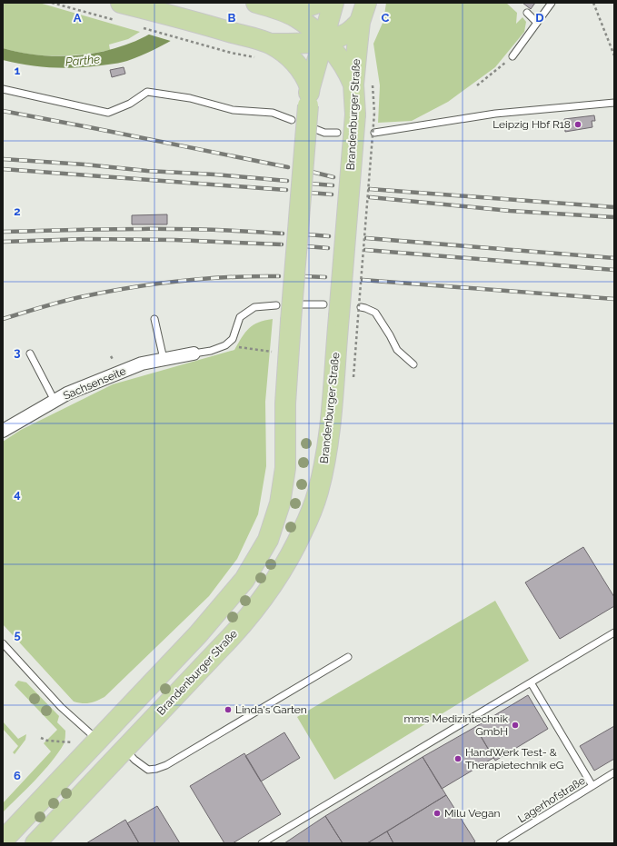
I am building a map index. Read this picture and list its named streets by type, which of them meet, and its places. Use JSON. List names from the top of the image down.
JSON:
{
  "streets": {
    "main road": ["Brandenburger Straße"],
    "street": ["Sachsenseite"],
    "lane": ["Lagerhofstraße"]
  },
  "water": ["Parthe"],
  "places": [
    "Leipzig Hbf R18",
    "Linda's Garten",
    "mms Medizintechnik GmbH",
    "HandWerk Test- & Therapietechnik eG",
    "Milu Vegan"
  ],
  "grid": {
    "columns": [
      "A",
      "B",
      "C",
      "D"
    ],
    "rows": [
      "1",
      "2",
      "3",
      "4",
      "5",
      "6"
    ]
  }
}
